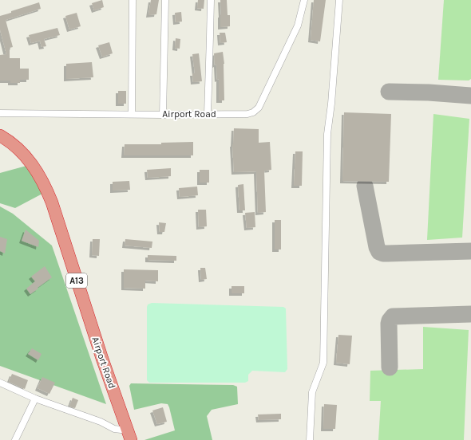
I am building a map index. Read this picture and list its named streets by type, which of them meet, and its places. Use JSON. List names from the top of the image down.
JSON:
{
  "streets": {
    "highway": ["Airport Road", "A13"]
  }
}
